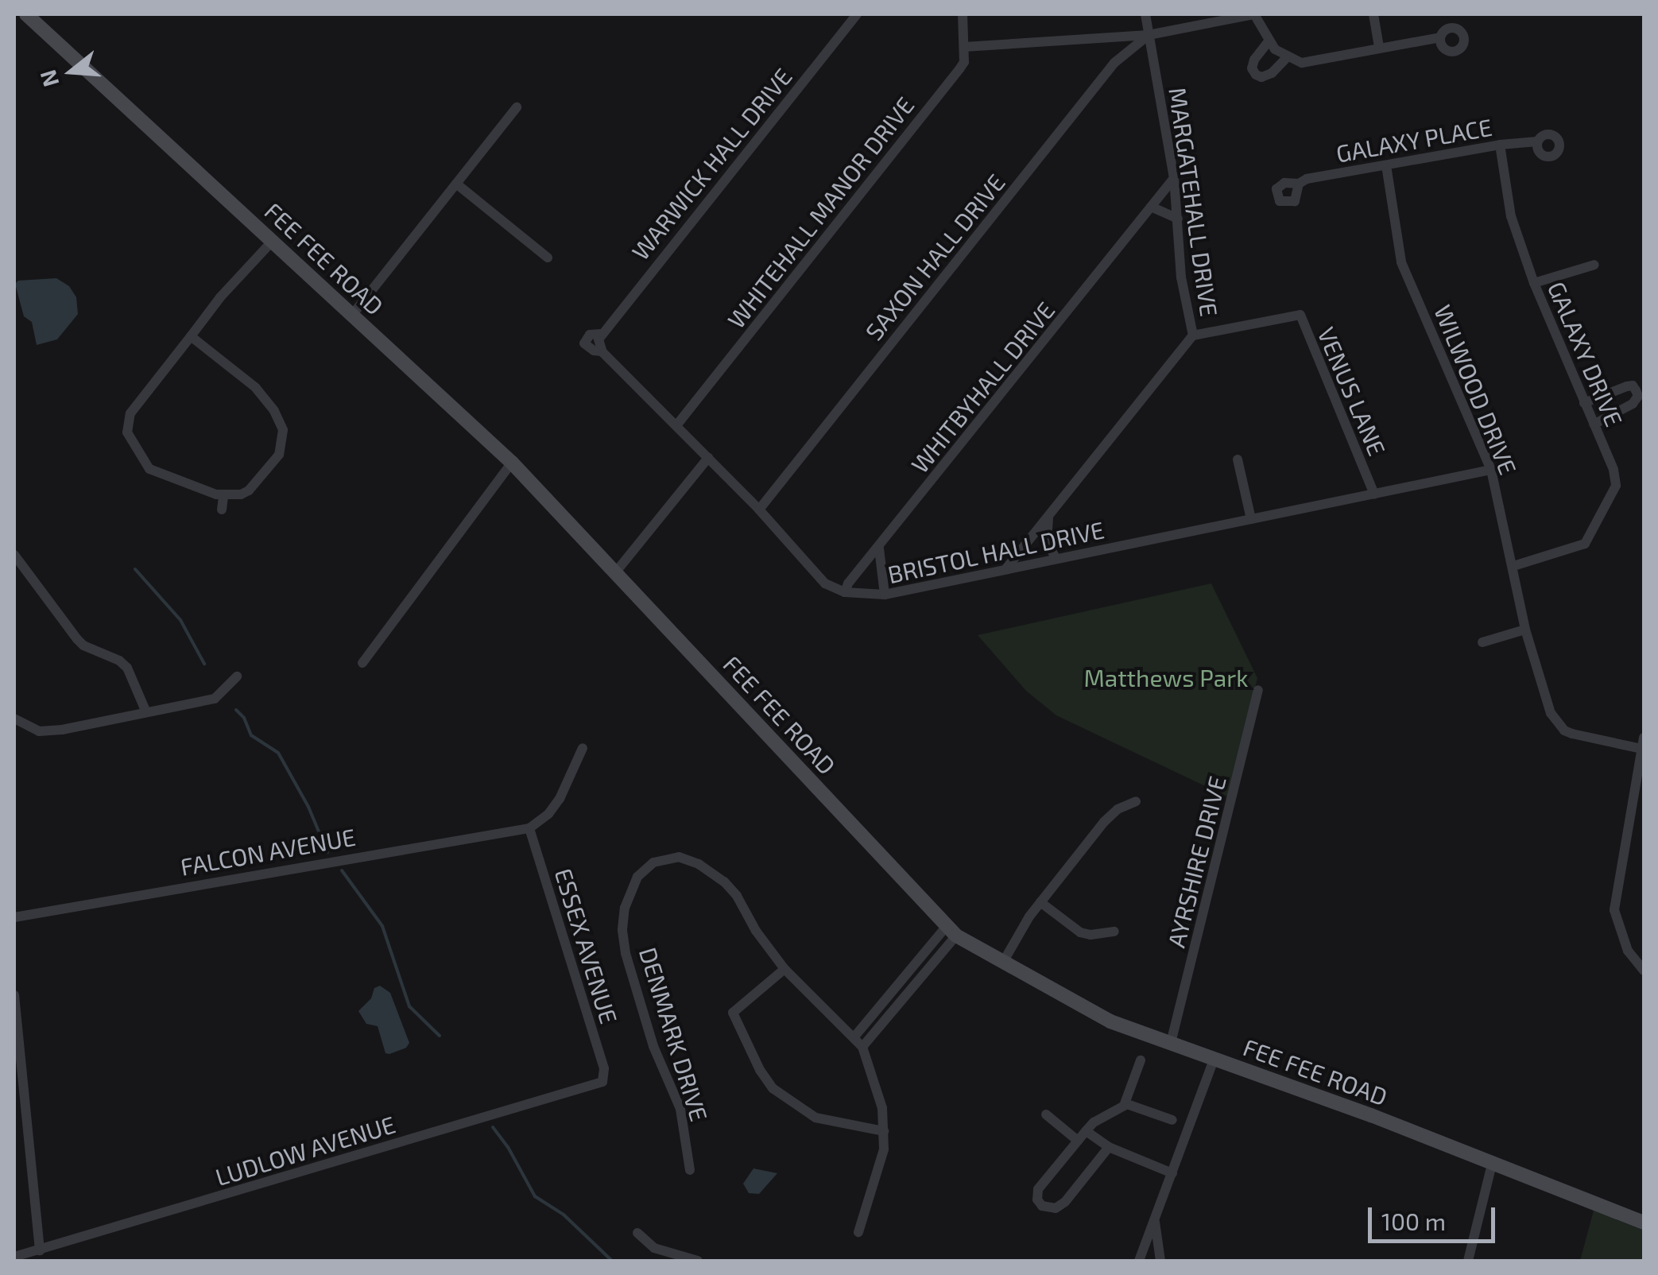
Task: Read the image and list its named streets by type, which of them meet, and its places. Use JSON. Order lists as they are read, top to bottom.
{
  "streets": {
    "street": [
      "GALAXY PLACE",
      "WARWICK HALL DRIVE",
      "MARGATEHALL DRIVE",
      "WHITEHALL MANOR DRIVE",
      "SAXON HALL DRIVE",
      "FEE FEE ROAD",
      "GALAXY DRIVE",
      "WHITBYHALL DRIVE",
      "WILWOOD DRIVE",
      "VENUS LANE",
      "BRISTOL HALL DRIVE",
      "FALCON AVENUE",
      "AYRSHIRE DRIVE",
      "ESSEX AVENUE",
      "DENMARK DRIVE",
      "LUDLOW AVENUE"
    ]
  },
  "crossings": [
    ["GALAXY PLACE", "GALAXY DRIVE"],
    ["GALAXY PLACE", "WILWOOD DRIVE"],
    ["WARWICK HALL DRIVE", "WHITEHALL MANOR DRIVE"],
    ["MARGATEHALL DRIVE", "SAXON HALL DRIVE"],
    ["MARGATEHALL DRIVE", "WHITBYHALL DRIVE"],
    ["MARGATEHALL DRIVE", "VENUS LANE"],
    ["MARGATEHALL DRIVE", "BRISTOL HALL DRIVE"],
    ["FEE FEE ROAD", "AYRSHIRE DRIVE"],
    ["GALAXY DRIVE", "WILWOOD DRIVE"],
    ["WHITBYHALL DRIVE", "BRISTOL HALL DRIVE"],
    ["WILWOOD DRIVE", "BRISTOL HALL DRIVE"],
    ["VENUS LANE", "BRISTOL HALL DRIVE"],
    ["FALCON AVENUE", "ESSEX AVENUE"],
    ["ESSEX AVENUE", "LUDLOW AVENUE"]
  ],
  "parks": ["Matthews Park"],
  "scale_bar": "100 m",
  "north": "left"
}
